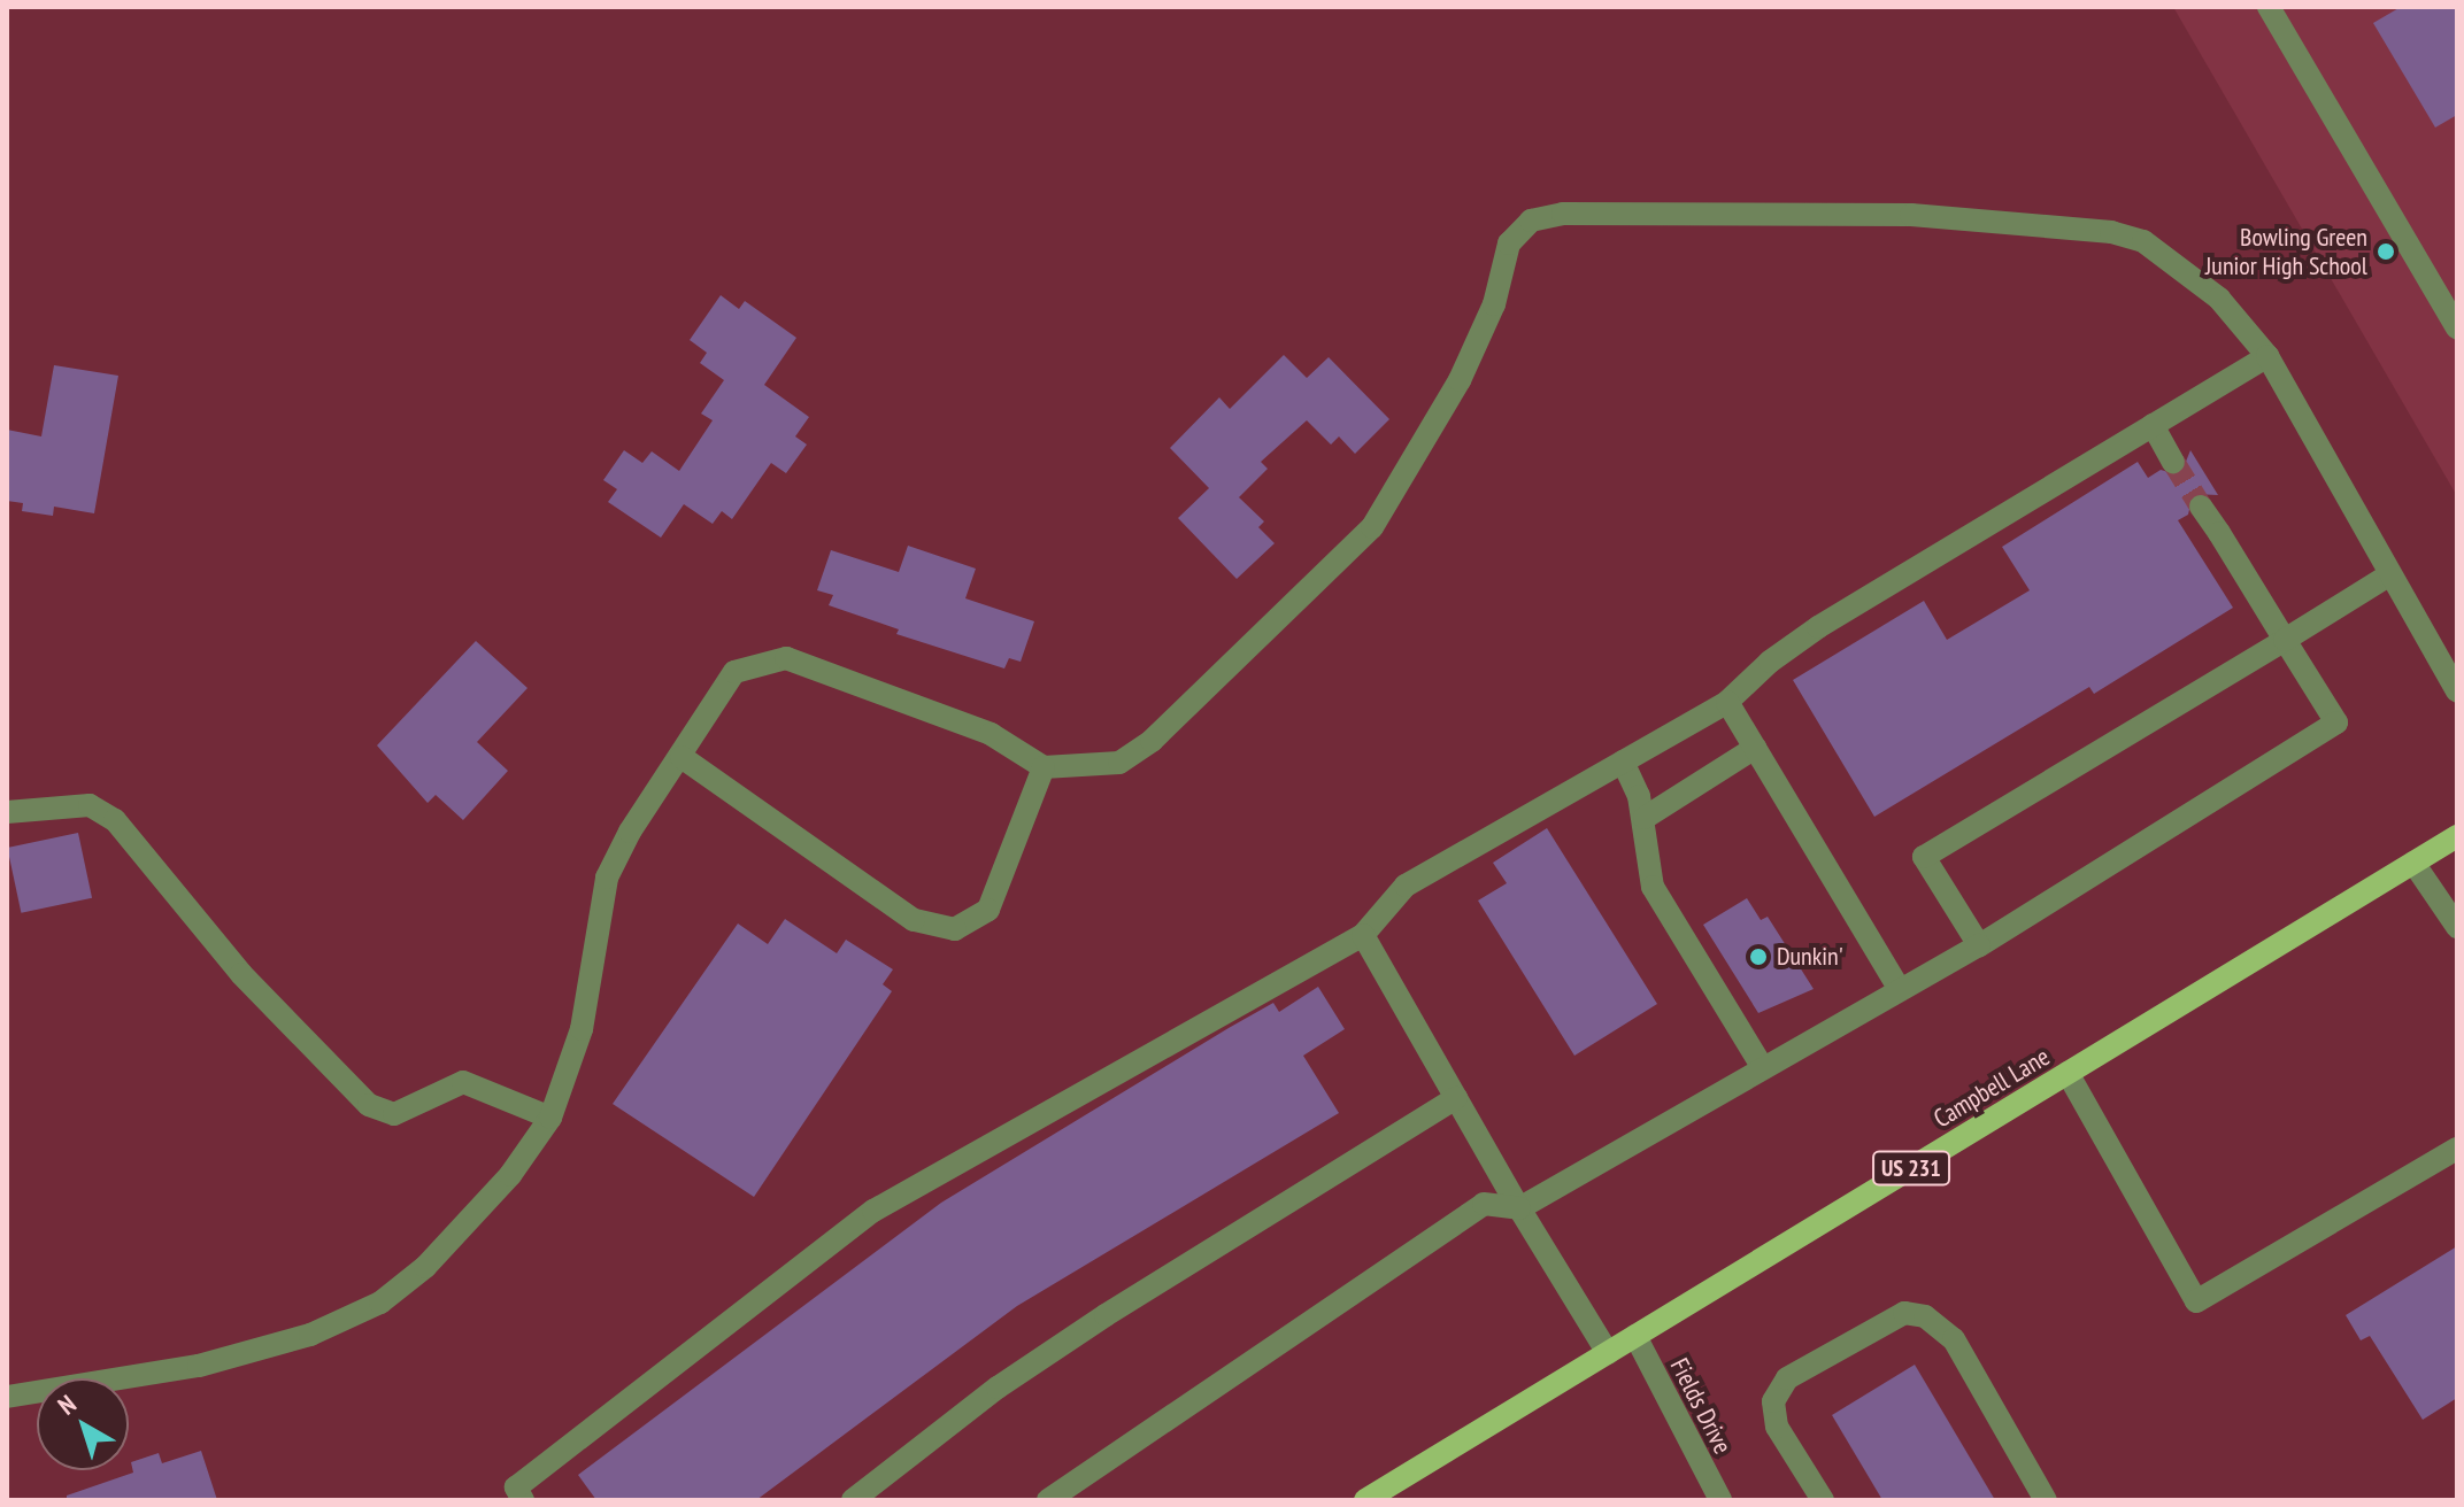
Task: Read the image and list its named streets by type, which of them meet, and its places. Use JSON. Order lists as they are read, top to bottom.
{
  "streets": {
    "main road": ["Campbell Lane", "US 231"],
    "street": ["Fields Drive"]
  },
  "crossings": [
    ["Campbell Lane", "Fields Drive"]
  ],
  "places": ["Bowling Green Junior High School", "Dunkin'"],
  "north": "top left"
}
